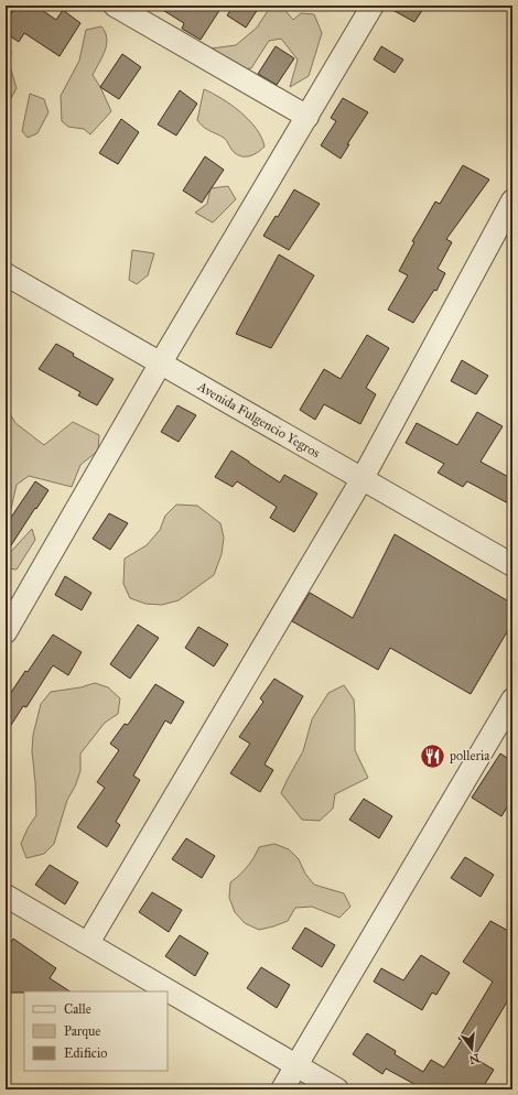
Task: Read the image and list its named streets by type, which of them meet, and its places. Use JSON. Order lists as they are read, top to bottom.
{
  "streets": {
    "street": ["Avenida Fulgencio Yegros"]
  },
  "places": {
    "restaurant": ["polleria"]
  },
  "legend": ["Calle", "Parque", "Edificio"],
  "north": "bottom"
}
